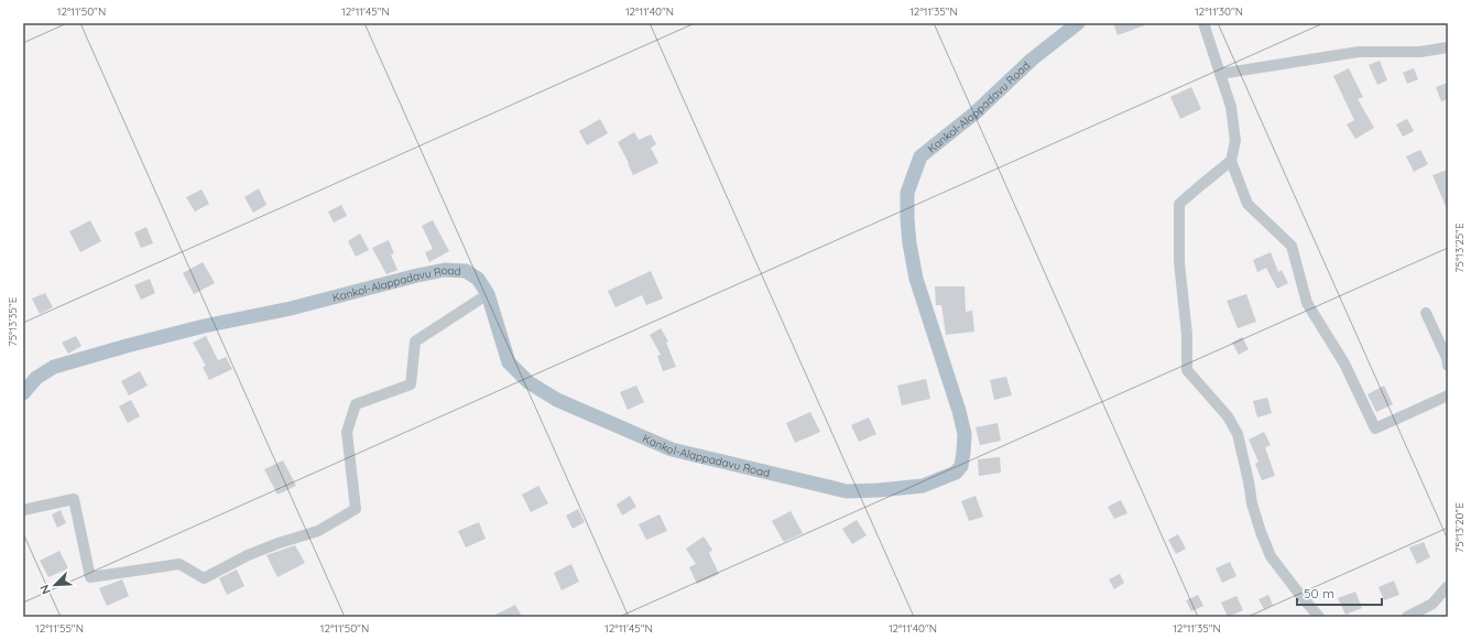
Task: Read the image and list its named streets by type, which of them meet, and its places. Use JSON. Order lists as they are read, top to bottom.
{
  "streets": {
    "main road": ["Kankol-Alappadavu Road"]
  },
  "scale_bar": "50 m",
  "north": "bottom left",
  "coordinates": [
    "12°11'50\"N",
    "12°11'45\"N",
    "12°11'40\"N",
    "12°11'35\"N",
    "12°11'30\"N",
    "75°13'25\"E",
    "75°13'35\"E",
    "75°13'20\"E",
    "12°11'55\"N"
  ]
}
